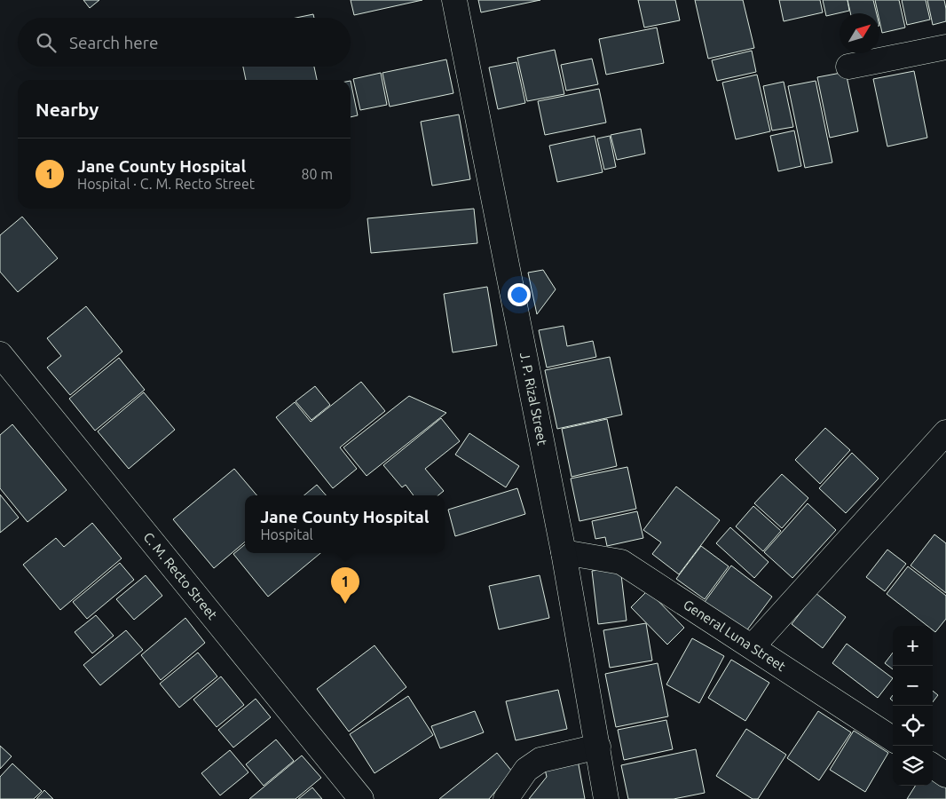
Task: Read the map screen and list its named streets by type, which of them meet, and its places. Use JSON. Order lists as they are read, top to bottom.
{
  "streets": {
    "main road": ["J. P. Rizal Street", "C. M. Recto Street", "General Luna Street"]
  },
  "crossings": [
    ["J. P. Rizal Street", "General Luna Street"]
  ],
  "north": "top right",
  "page": {
    "search": "Search here",
    "heading": "Nearby",
    "list": [
      {
        "mark": "1",
        "name": "Jane County Hospital",
        "note": "Hospital · C. M. Recto Street",
        "value": "80 m"
      }
    ],
    "popup": ["Jane County Hospital", "Hospital"],
    "pins": "1",
    "map_buttons": ["+", "−"]
  }
}
